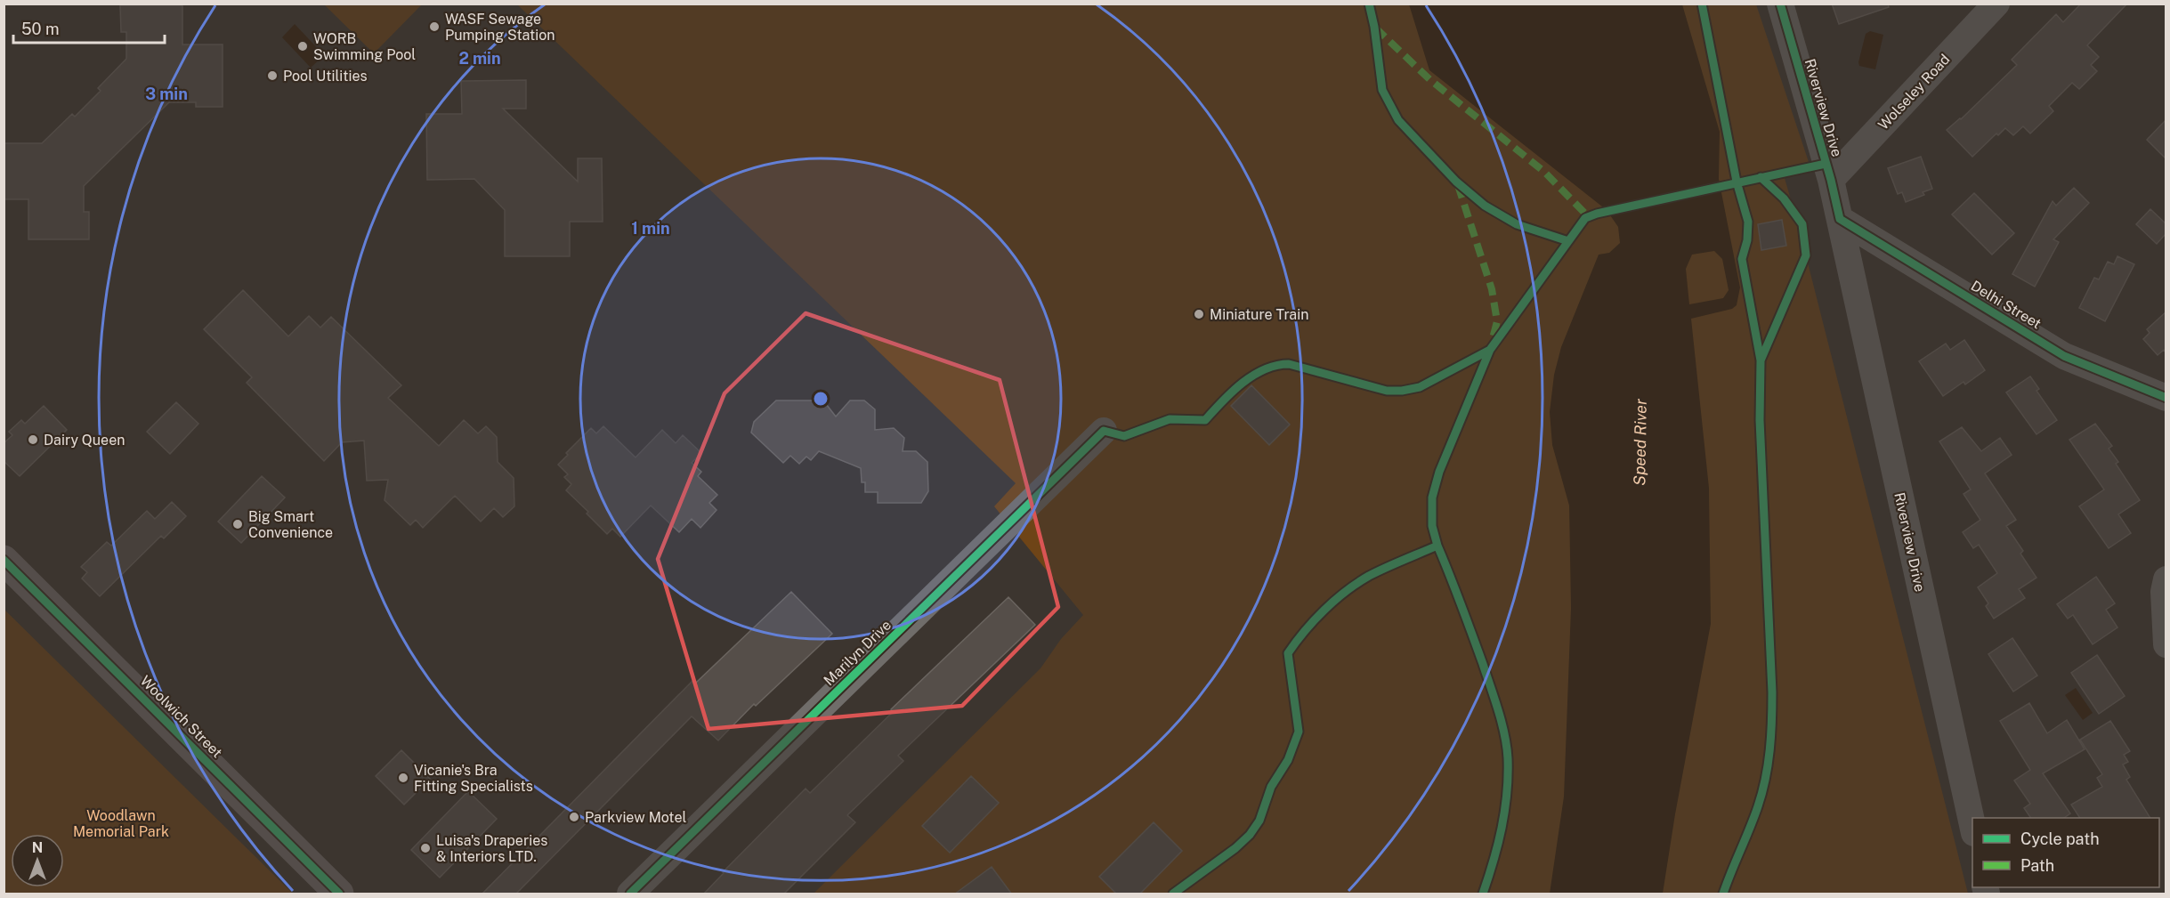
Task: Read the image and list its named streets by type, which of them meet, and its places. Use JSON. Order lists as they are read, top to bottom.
{
  "streets": {
    "main road": ["Woolwich Street"],
    "street": [
      "Wolseley Road",
      "Riverview Drive",
      "Delhi Street",
      "Marilyn Drive"
    ]
  },
  "crossings": [
    ["Wolseley Road", "Riverview Drive"],
    ["Riverview Drive", "Delhi Street"]
  ],
  "water": ["Speed River"],
  "parks": ["Woodlawn Memorial Park"],
  "places": [
    "WASF Sewage Pumping Station",
    "WORB Swimming Pool",
    "Pool Utilities",
    "Miniature Train",
    "Dairy Queen",
    "Big Smart Convenience",
    "Vicanie's Bra Fitting Specialists",
    "Parkview Motel",
    "Luisa's Draperies & Interiors LTD."
  ],
  "legend": ["Cycle path", "Path"],
  "scale_bar": "50 m",
  "north": "top",
  "rings": ["2 min", "3 min", "1 min"]
}
